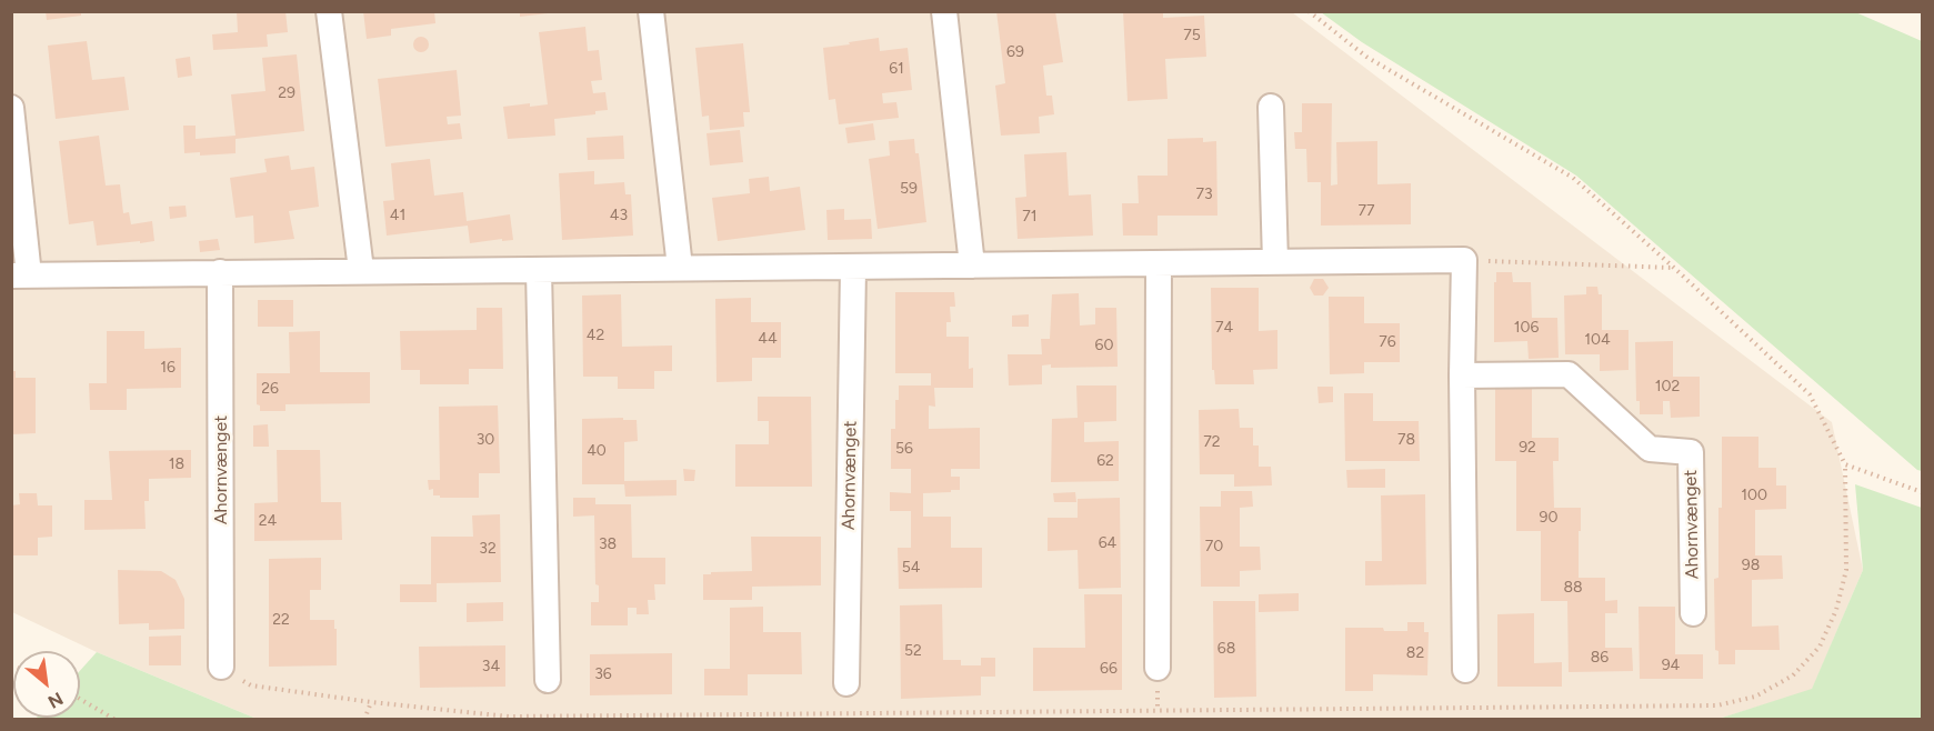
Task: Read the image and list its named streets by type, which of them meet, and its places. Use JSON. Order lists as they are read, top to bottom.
{
  "streets": {
    "street": ["Ahornvænget"]
  },
  "house_numbers": [
    "75",
    "69",
    "61",
    "29",
    "59",
    "73",
    "77",
    "41",
    "43",
    "71",
    "74",
    "106",
    "42",
    "44",
    "104",
    "76",
    "60",
    "16",
    "102",
    "26",
    "30",
    "78",
    "72",
    "92",
    "56",
    "40",
    "62",
    "18",
    "100",
    "90",
    "24",
    "64",
    "38",
    "70",
    "32",
    "98",
    "54",
    "88",
    "22",
    "68",
    "52",
    "82",
    "86",
    "94",
    "34",
    "66",
    "36"
  ],
  "north": "bottom right"
}
